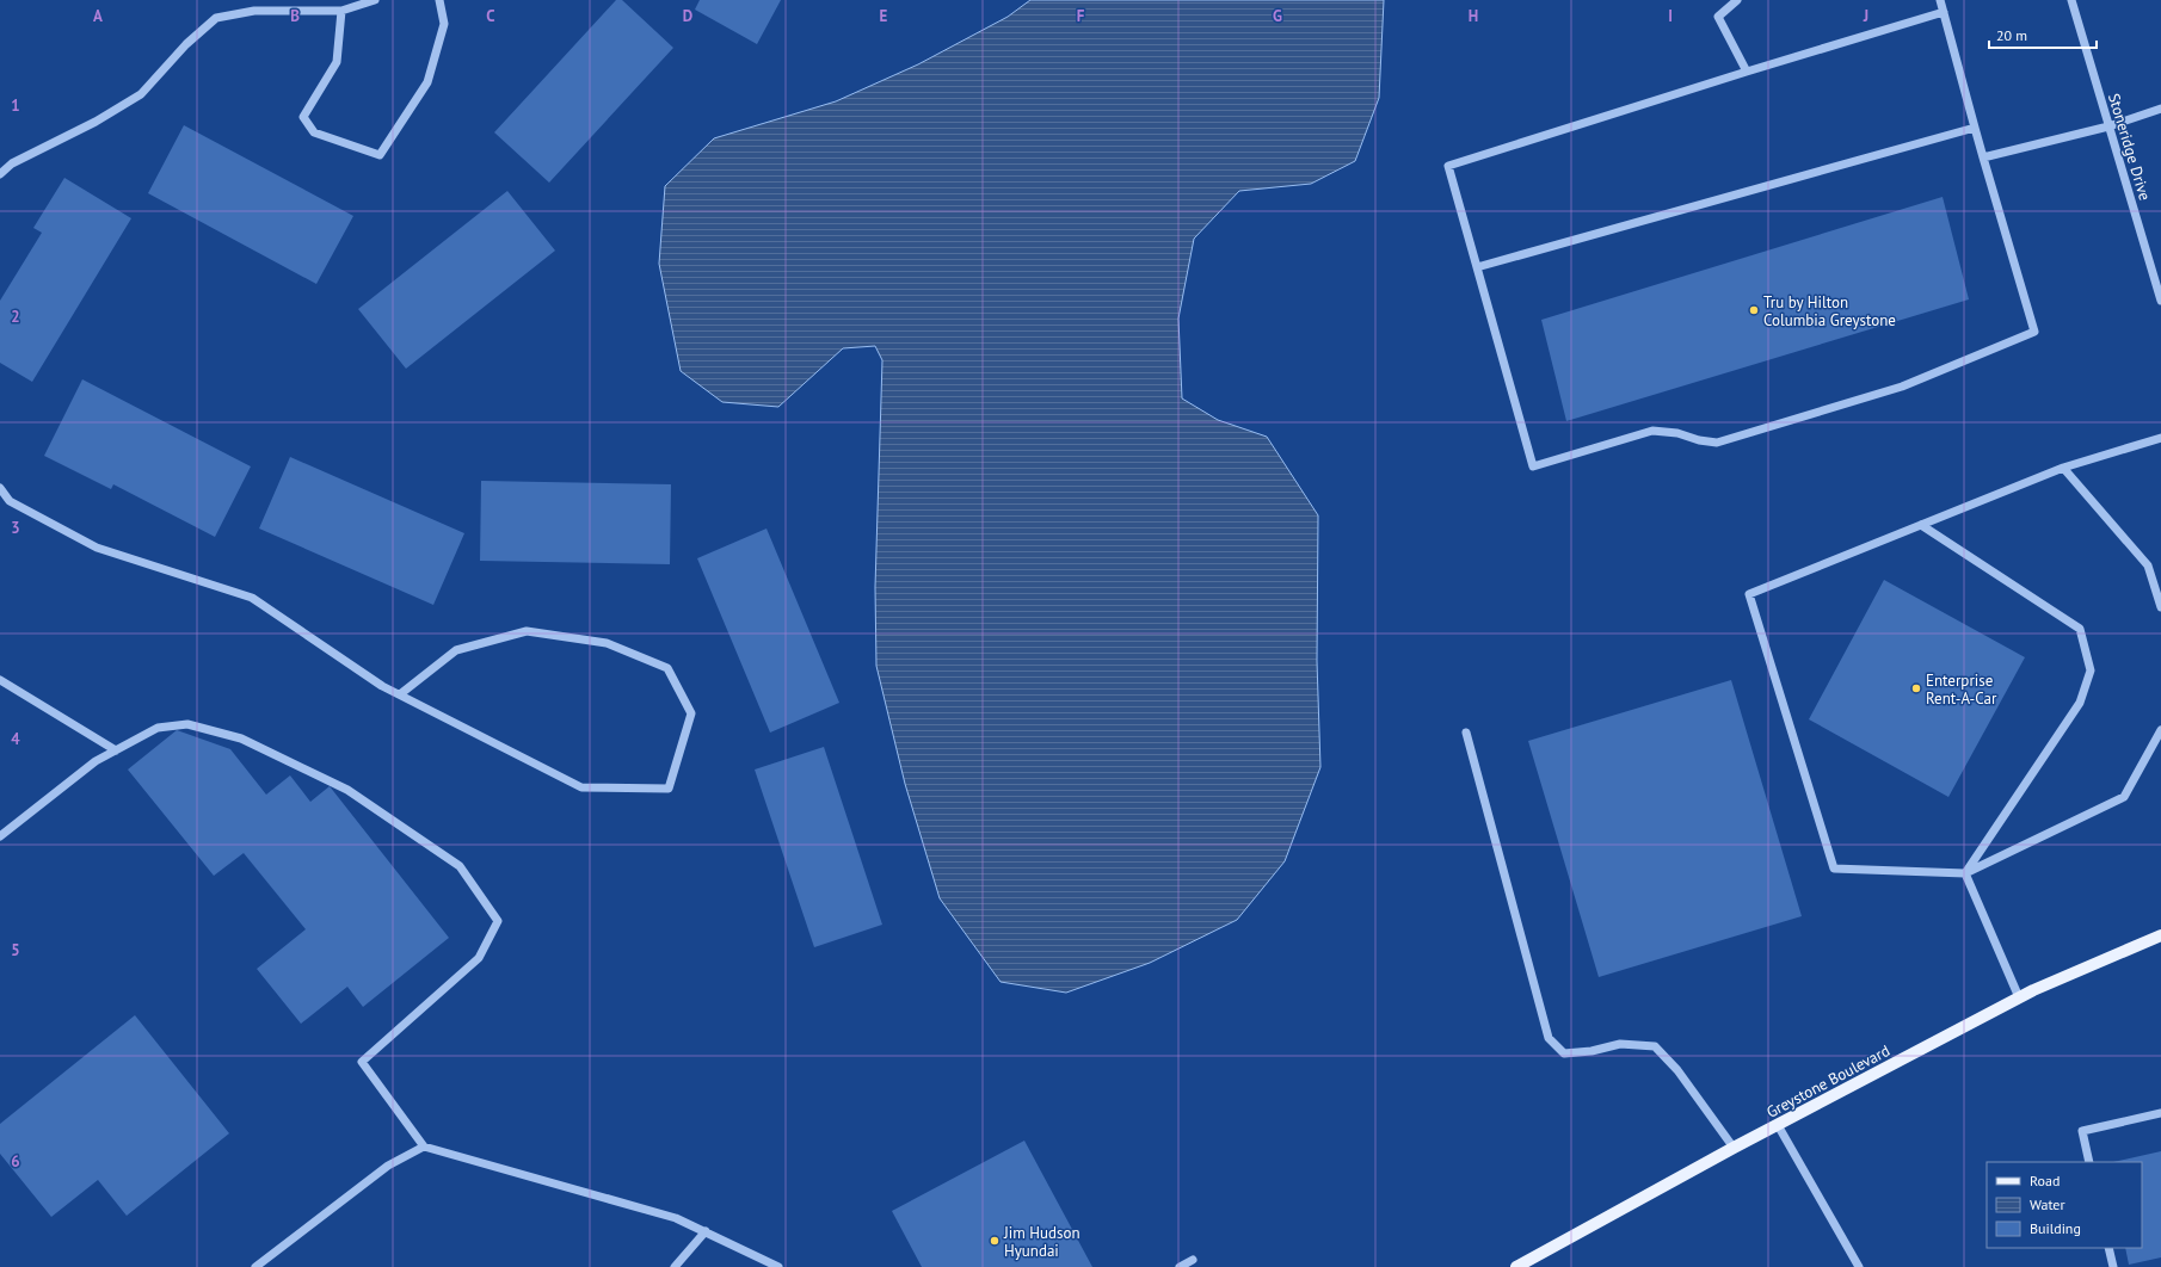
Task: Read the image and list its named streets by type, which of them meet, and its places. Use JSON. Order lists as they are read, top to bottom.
{
  "streets": {
    "main road": ["Greystone Boulevard"],
    "street": ["Stoneridge Drive"]
  },
  "places": ["Tru by Hilton Columbia Greystone", "Enterprise Rent-A-Car", "Jim Hudson Hyundai"],
  "legend": ["Road", "Water", "Building"],
  "scale_bar": "20 m",
  "grid": {
    "columns": [
      "A",
      "B",
      "C",
      "D",
      "E",
      "F",
      "G",
      "H",
      "I",
      "J"
    ],
    "rows": [
      "1",
      "2",
      "3",
      "4",
      "5",
      "6"
    ]
  }
}
